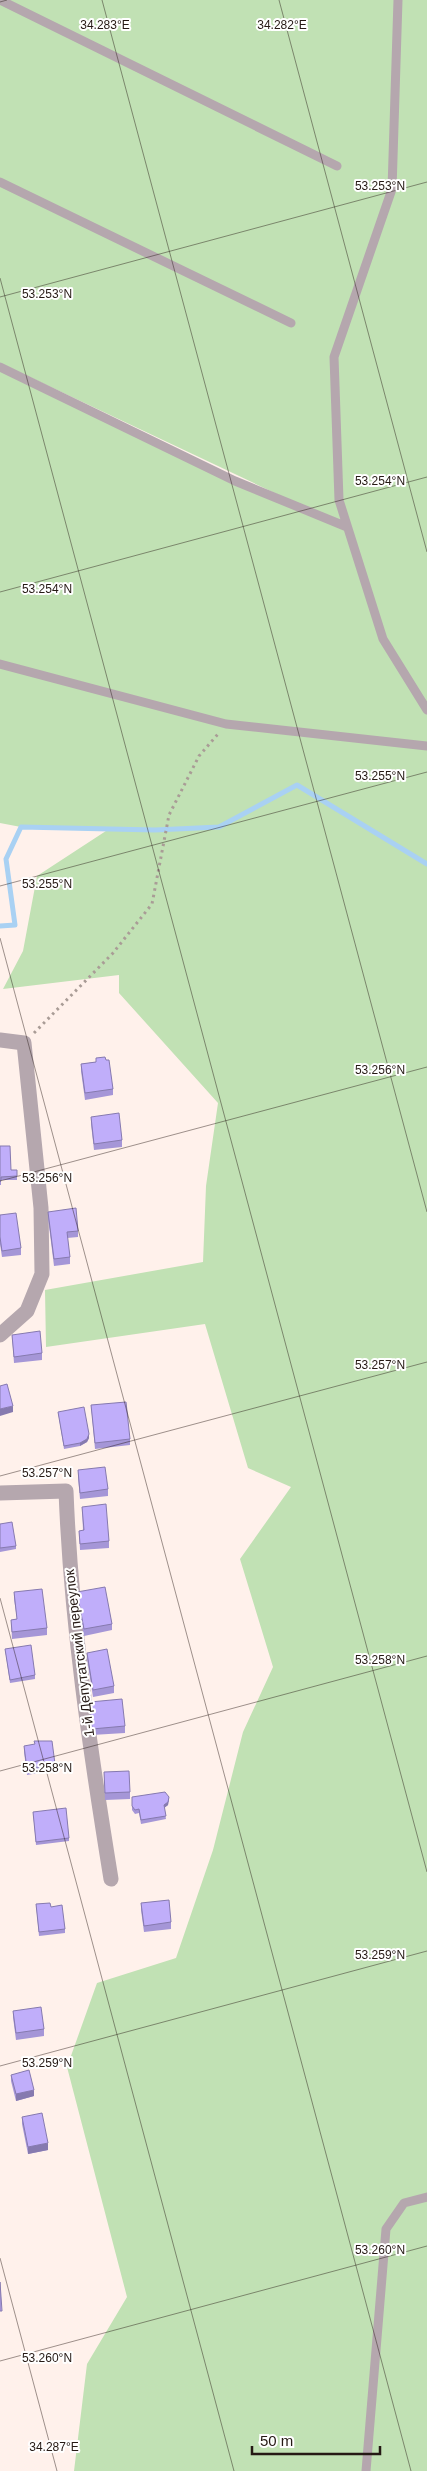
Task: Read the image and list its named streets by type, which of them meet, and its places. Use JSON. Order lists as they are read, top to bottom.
{
  "streets": {
    "street": ["1-й Депутатский переулок"]
  },
  "scale_bar": "50 m",
  "coordinates": [
    "34.283°E",
    "34.282°E",
    "53.253°N",
    "53.254°N",
    "53.255°N",
    "53.256°N",
    "53.257°N",
    "53.258°N",
    "53.259°N",
    "53.260°N",
    "34.287°E"
  ]
}
